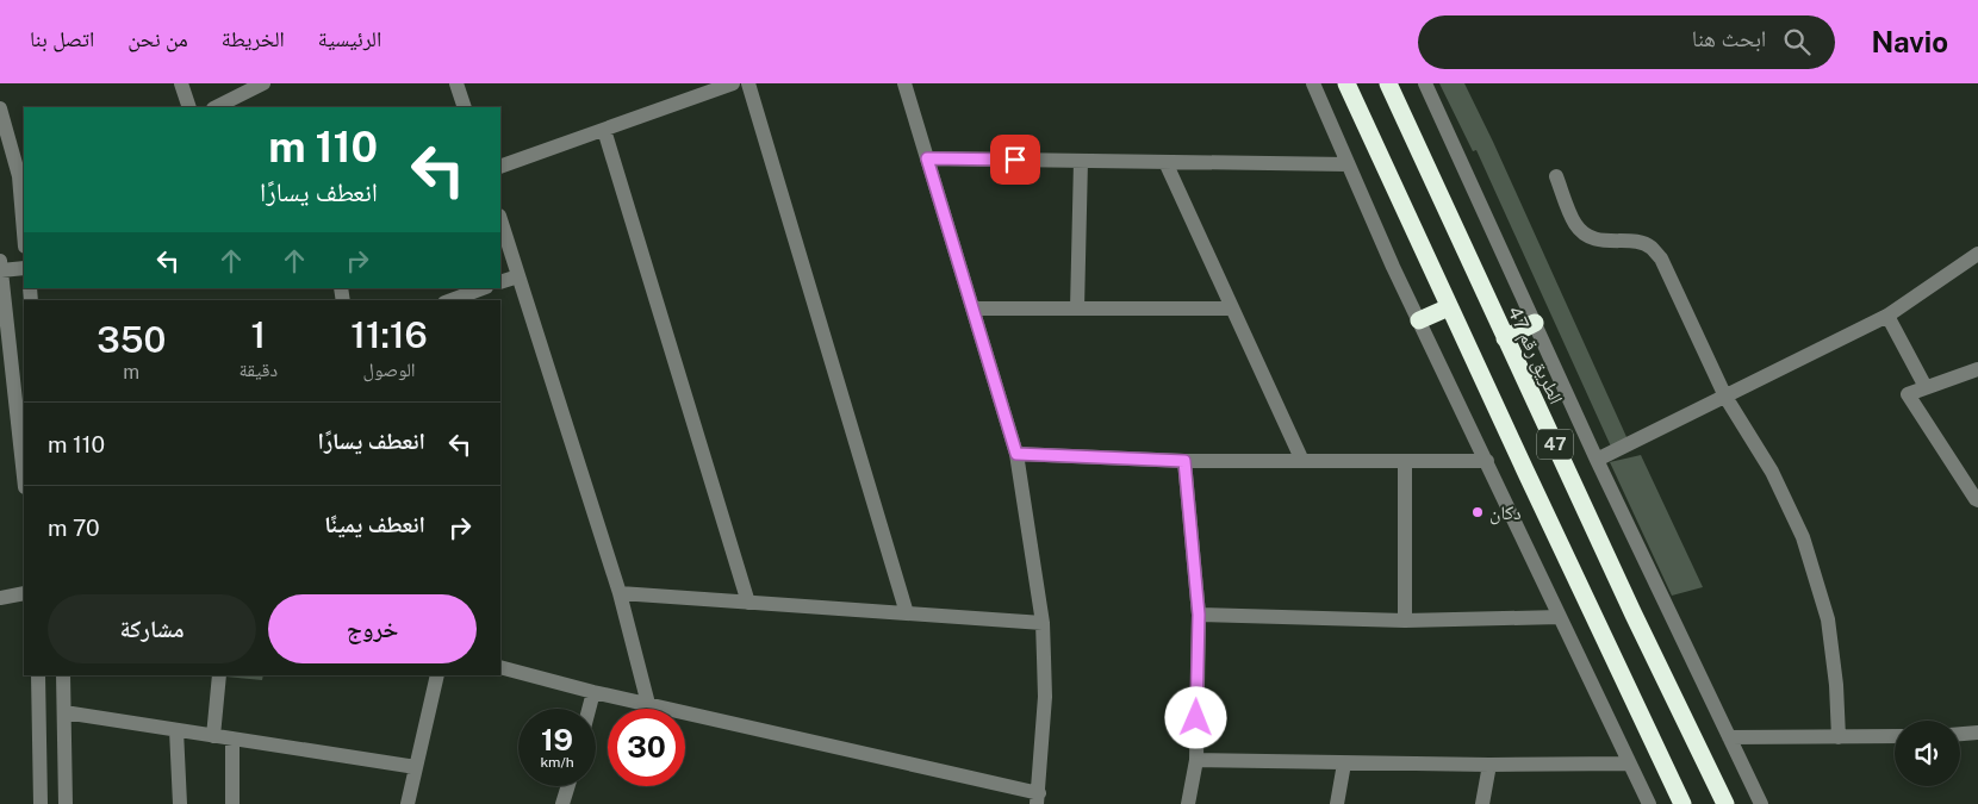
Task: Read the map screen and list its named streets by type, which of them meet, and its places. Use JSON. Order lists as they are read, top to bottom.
{
  "streets": {
    "highway": ["الطريق رقم 47", "47"]
  },
  "places": ["دكان"],
  "page": {
    "header": "Navio",
    "search": "ابحث هنا",
    "nav": [
      "الرئيسية",
      "الخريطة",
      "من نحن",
      "اتصل بنا"
    ],
    "turn": ["110 m", "انعطف يسارًا"],
    "eta": [
      "11:16",
      "الوصول",
      "1",
      "دقيقة",
      "350",
      "m"
    ],
    "list": [
      {
        "name": "انعطف يسارًا",
        "value": "110 m"
      },
      {
        "name": "انعطف يمينًا",
        "value": "70 m"
      }
    ],
    "buttons": ["خروج", "مشاركة"],
    "speed": "19 km/h",
    "limit": "30"
  }
}
